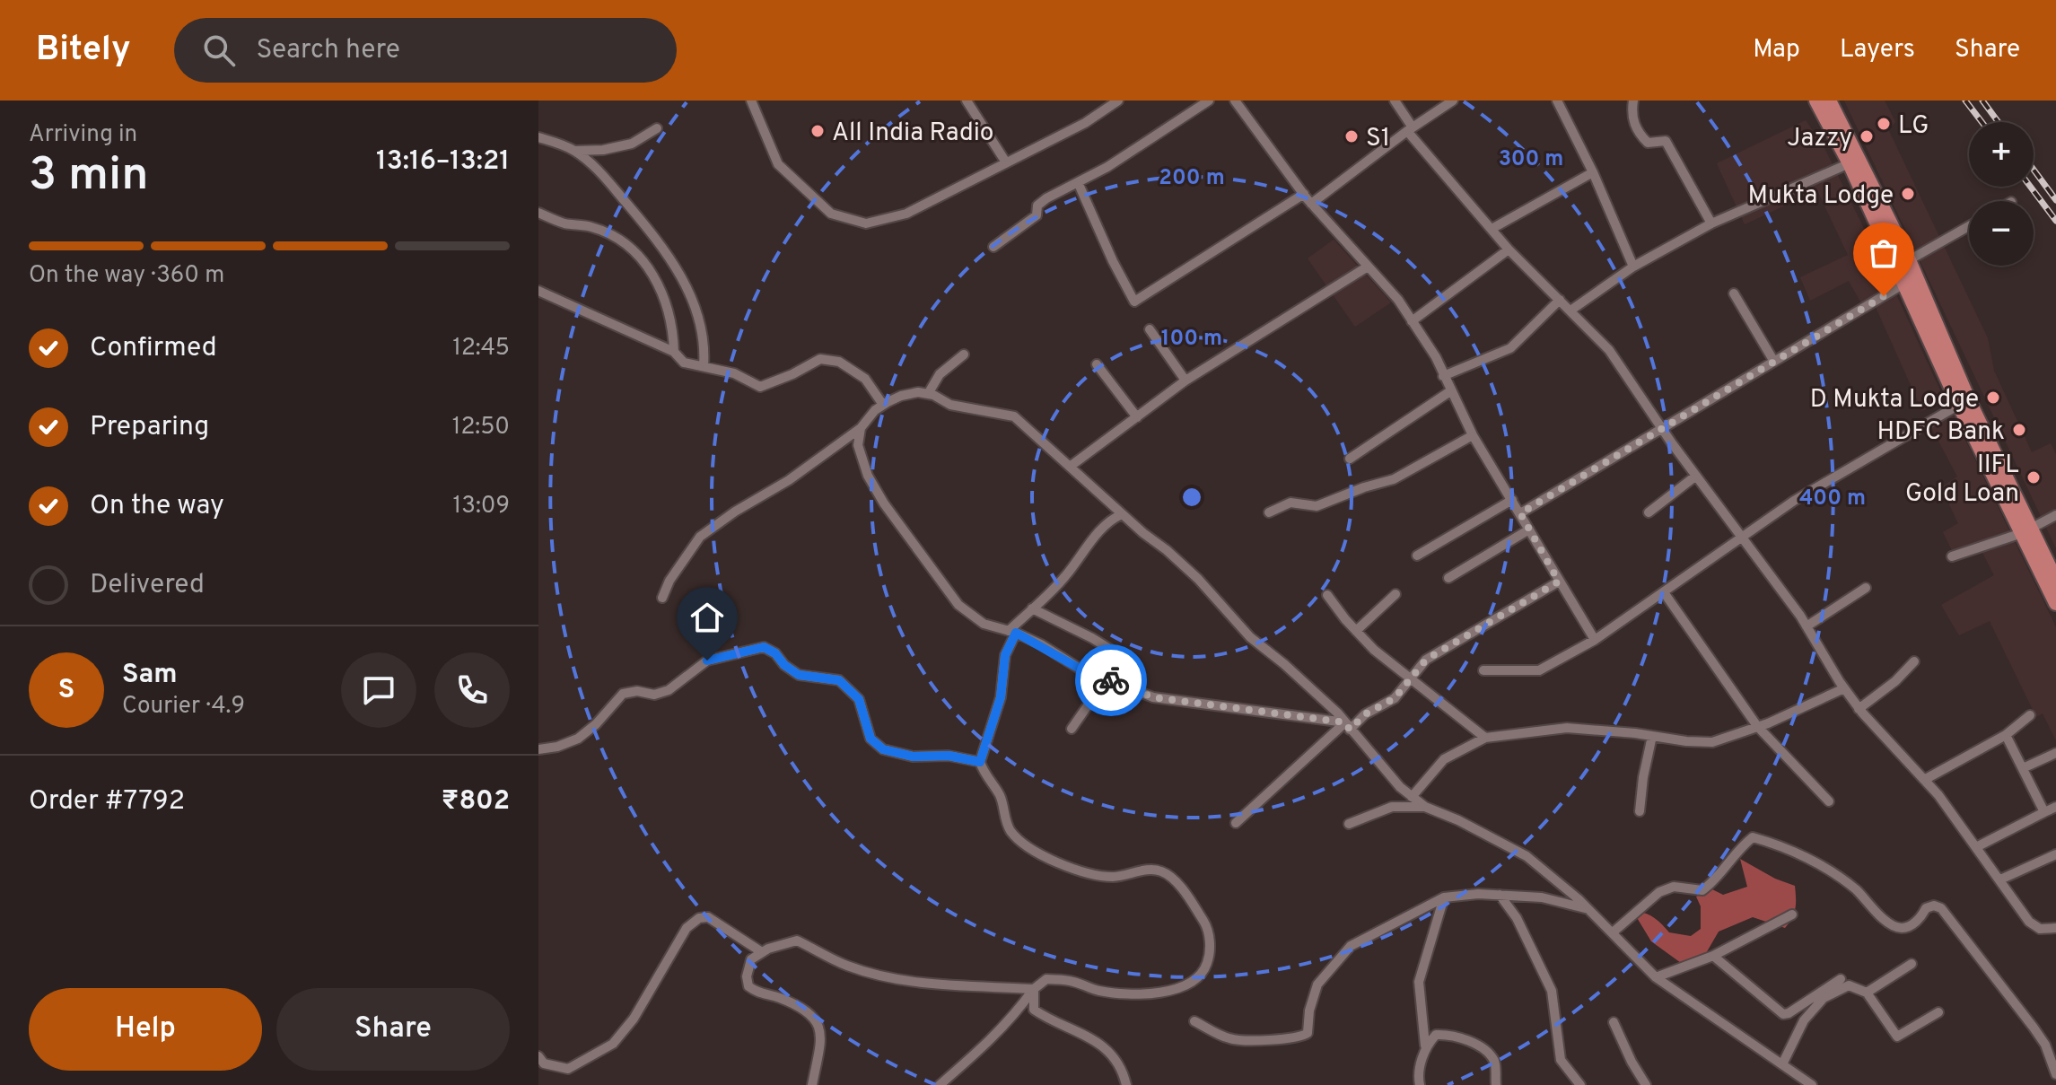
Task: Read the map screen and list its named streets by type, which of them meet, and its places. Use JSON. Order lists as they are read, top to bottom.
{
  "places": [
    "LG",
    "All India Radio",
    "S1",
    "Jazzy",
    "Mukta Lodge",
    "D Mukta Lodge",
    "HDFC Bank",
    "IIFL Gold Loan"
  ],
  "page": {
    "header": "Bitely",
    "search": "Search here",
    "nav": ["Map", "Layers", "Share"],
    "heading": ["3 min", "Arriving in", "13:16–13:21"],
    "panel": [
      "Sam",
      "Courier · 4.9",
      "Order #7792",
      "₹802"
    ],
    "map_buttons": ["+", "−"],
    "bar": "On the way · 360 m",
    "list": [
      ["Confirmed", "12:45"],
      ["Preparing", "12:50"],
      ["On the way", "13:09"],
      "Delivered"
    ],
    "round": "S",
    "buttons": ["Help", "Share"]
  },
  "rings": [
    "300 m",
    "200 m",
    "100 m",
    "400 m"
  ]
}
